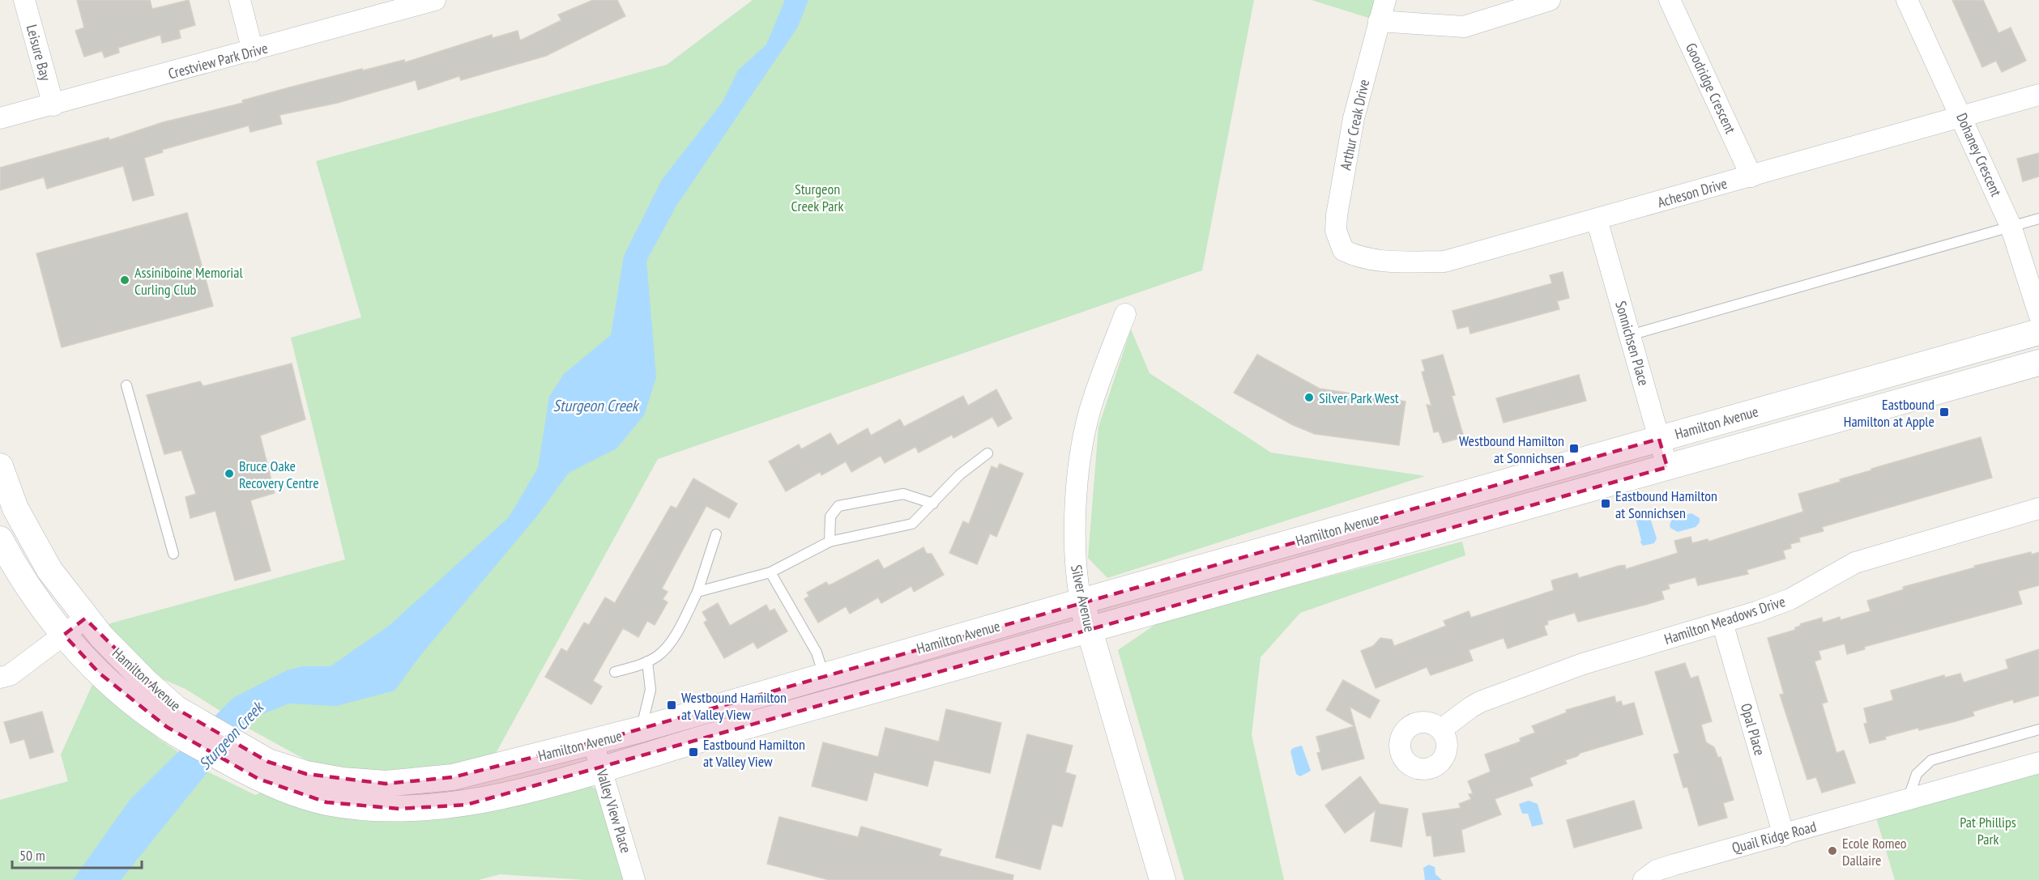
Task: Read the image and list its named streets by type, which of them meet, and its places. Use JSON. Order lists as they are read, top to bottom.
{
  "streets": {
    "street": [
      "Leisure Bay",
      "Crestview Park Drive",
      "Goodridge Crescent",
      "Arthur Creak Drive",
      "Dohaney Crescent",
      "Acheson Drive",
      "Sonnichsen Place",
      "Hamilton Avenue",
      "Silver Avenue",
      "Hamilton Meadows Drive",
      "Opal Place",
      "Valley View Place",
      "Quail Ridge Road"
    ]
  },
  "crossings": [
    ["Leisure Bay", "Crestview Park Drive"],
    ["Goodridge Crescent", "Acheson Drive"],
    ["Arthur Creak Drive", "Acheson Drive"],
    ["Dohaney Crescent", "Acheson Drive"],
    ["Acheson Drive", "Sonnichsen Place"],
    ["Sonnichsen Place", "Hamilton Avenue"],
    ["Hamilton Avenue", "Silver Avenue"],
    ["Hamilton Avenue", "Valley View Place"],
    ["Hamilton Meadows Drive", "Opal Place"],
    ["Opal Place", "Quail Ridge Road"]
  ],
  "water": ["Sturgeon Creek"],
  "parks": ["Sturgeon Creek Park", "Pat Phillips Park"],
  "places": {
    "other": [
      "Assiniboine Memorial Curling Club",
      "Silver Park West",
      "Bruce Oake Recovery Centre",
      "Ecole Romeo Dallaire"
    ],
    "transit": [
      "Eastbound Hamilton at Apple",
      "Westbound Hamilton at Sonnichsen",
      "Eastbound Hamilton at Sonnichsen",
      "Westbound Hamilton at Valley View",
      "Eastbound Hamilton at Valley View"
    ]
  },
  "scale_bar": "50 m"
}
